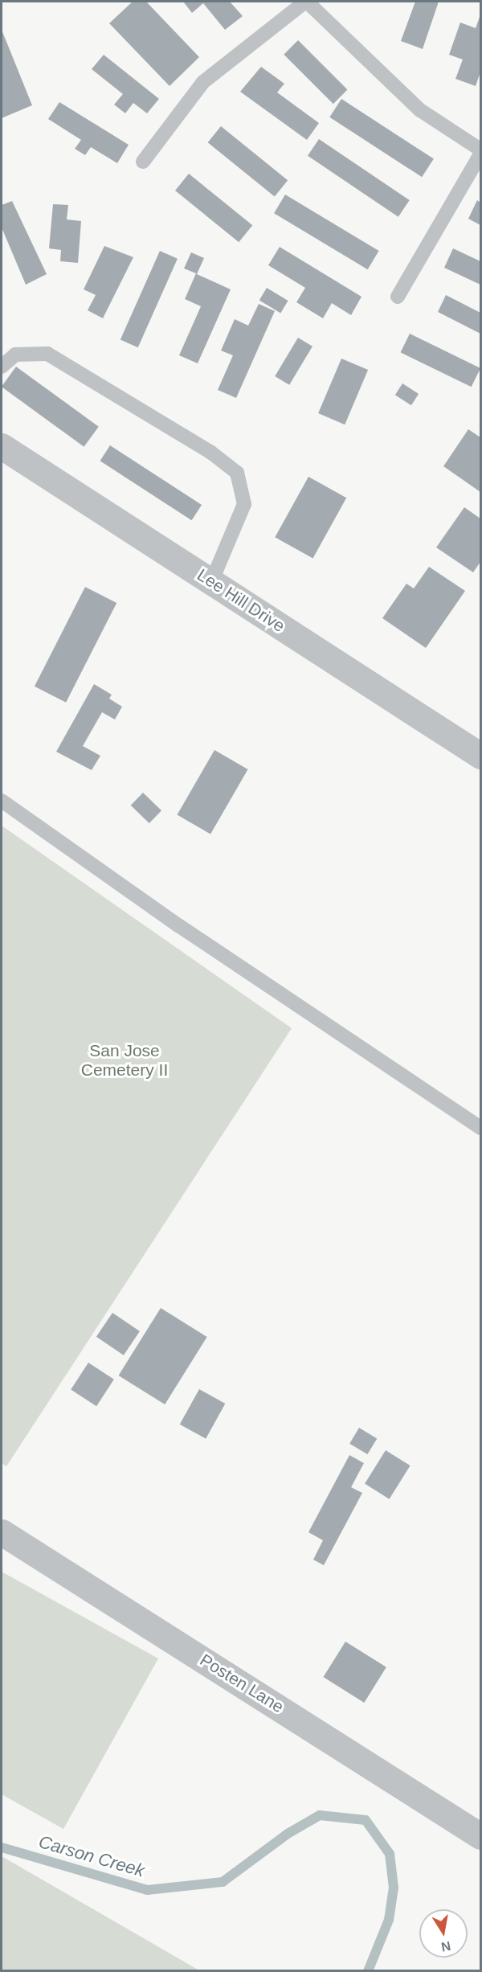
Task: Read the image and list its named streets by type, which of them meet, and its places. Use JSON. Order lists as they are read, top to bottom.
{
  "streets": {
    "street": ["Lee Hill Drive", "Posten Lane"]
  },
  "water": ["Carson Creek"],
  "parks": ["San Jose Cemetery II"],
  "north": "bottom"
}
